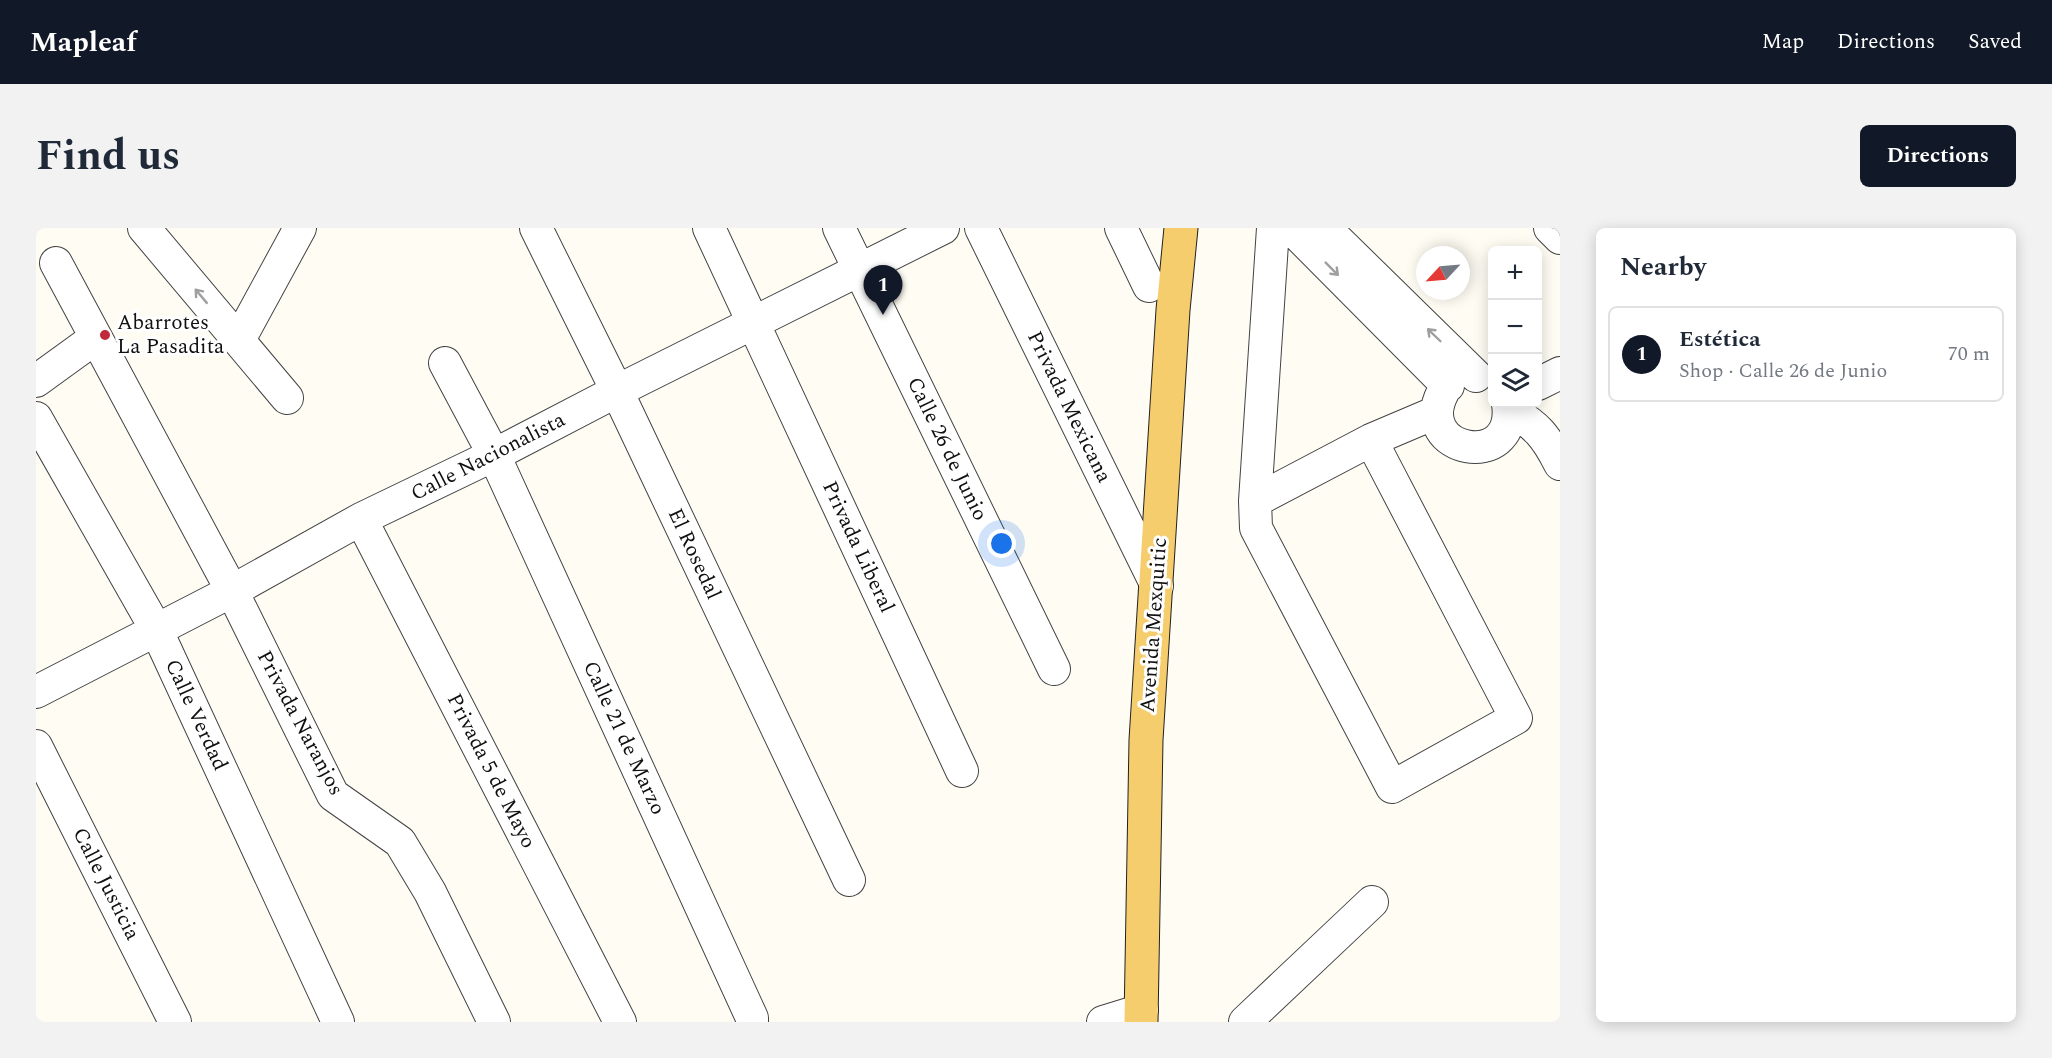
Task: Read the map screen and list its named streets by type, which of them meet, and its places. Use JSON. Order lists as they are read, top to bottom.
{
  "streets": {
    "main road": ["Avenida Mexquitic"],
    "street": [
      "Privada Mexicana",
      "Calle 26 de Junio",
      "Calle Nacionalista",
      "Privada Liberal",
      "El Rosedal",
      "Calle Verdad",
      "Privada Naranjos",
      "Calle 21 de Marzo",
      "Privada 5 de Mayo",
      "Calle Justicia"
    ]
  },
  "crossings": [
    ["Privada Mexicana", "Avenida Mexquitic"],
    ["Calle 26 de Junio", "Calle Nacionalista"],
    ["Calle Nacionalista", "Privada Liberal"],
    ["Calle Nacionalista", "El Rosedal"],
    ["Calle Nacionalista", "Calle Verdad"],
    ["Calle Nacionalista", "Privada Naranjos"],
    ["Calle Nacionalista", "Calle 21 de Marzo"],
    ["Calle Nacionalista", "Privada 5 de Mayo"]
  ],
  "places": ["Abarrotes La Pasadita"],
  "north": "bottom left",
  "page": {
    "header": "Mapleaf",
    "nav": ["Map", "Directions", "Saved"],
    "title": "Find us",
    "buttons": "Directions",
    "heading": "Nearby",
    "map_buttons": ["+", "−"],
    "pins": "1",
    "list": [
      {
        "mark": "1",
        "name": "Estética",
        "note": "Shop · Calle 26 de Junio",
        "value": "70 m"
      }
    ]
  }
}
